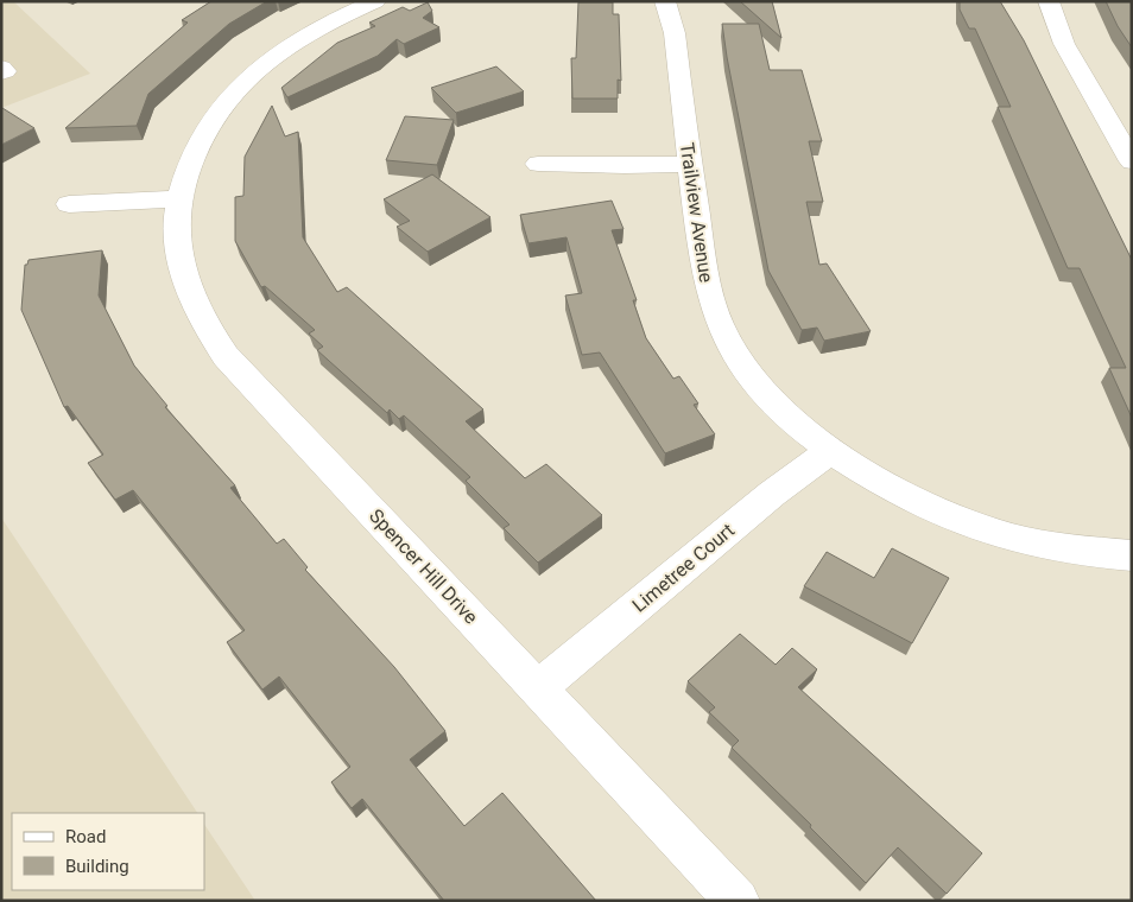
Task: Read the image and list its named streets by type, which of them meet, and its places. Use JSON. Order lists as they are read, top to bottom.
{
  "streets": {
    "street": ["Trailview Avenue", "Spencer Hill Drive", "Limetree Court"]
  },
  "crossings": [
    ["Trailview Avenue", "Limetree Court"],
    ["Spencer Hill Drive", "Limetree Court"]
  ],
  "legend": ["Road", "Building"]
}
